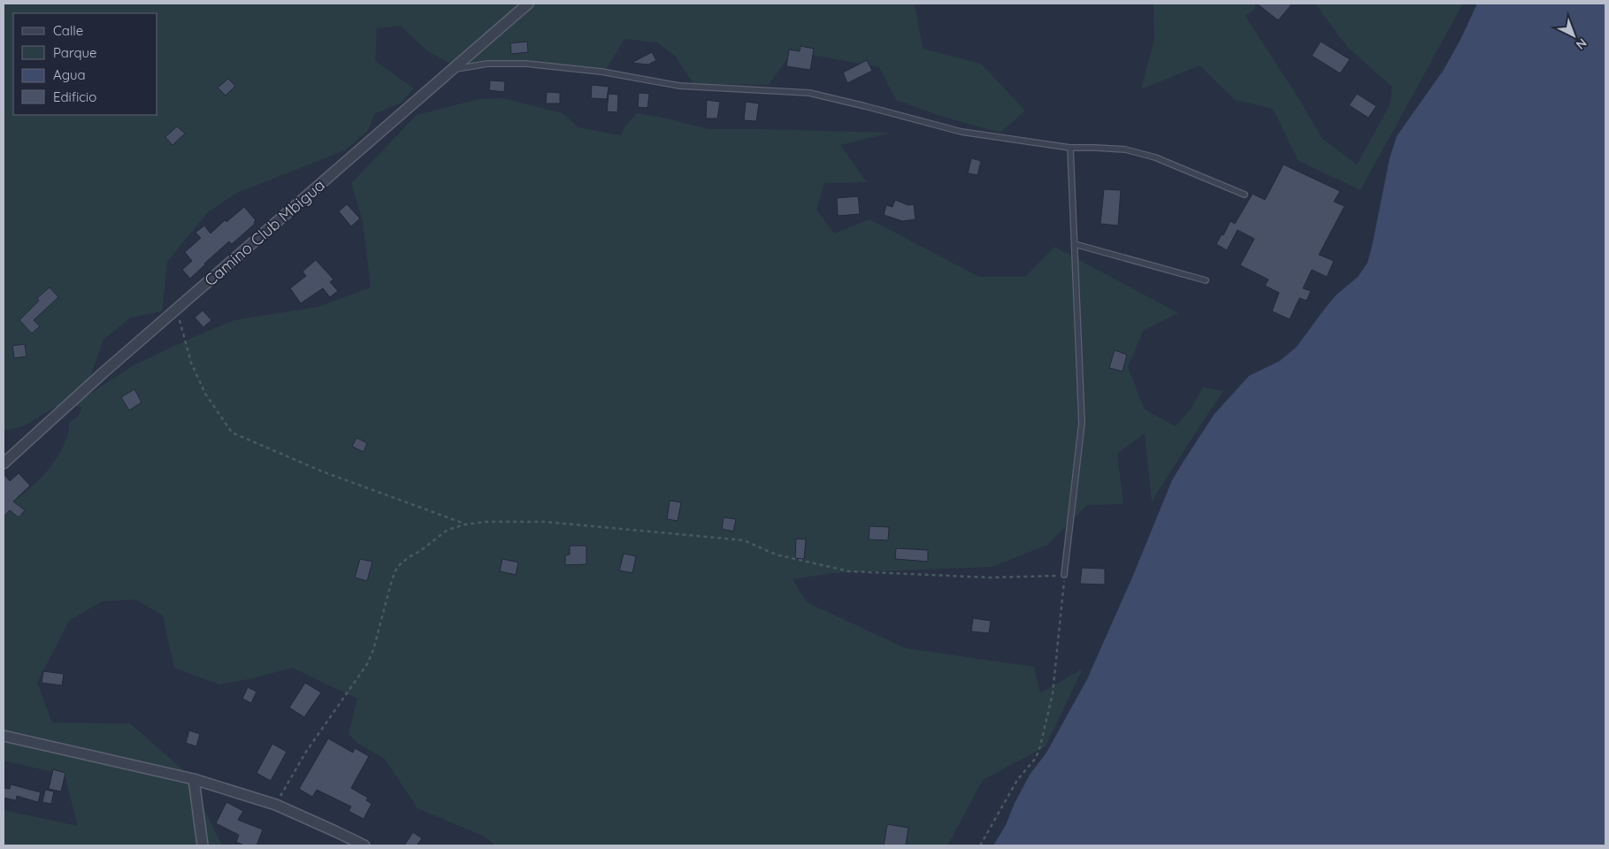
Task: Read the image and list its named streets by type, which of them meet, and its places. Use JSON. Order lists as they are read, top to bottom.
{
  "streets": {
    "street": ["Camino Club Mbigua"]
  },
  "legend": [
    "Calle",
    "Parque",
    "Agua",
    "Edificio"
  ],
  "north": "bottom right"
}
